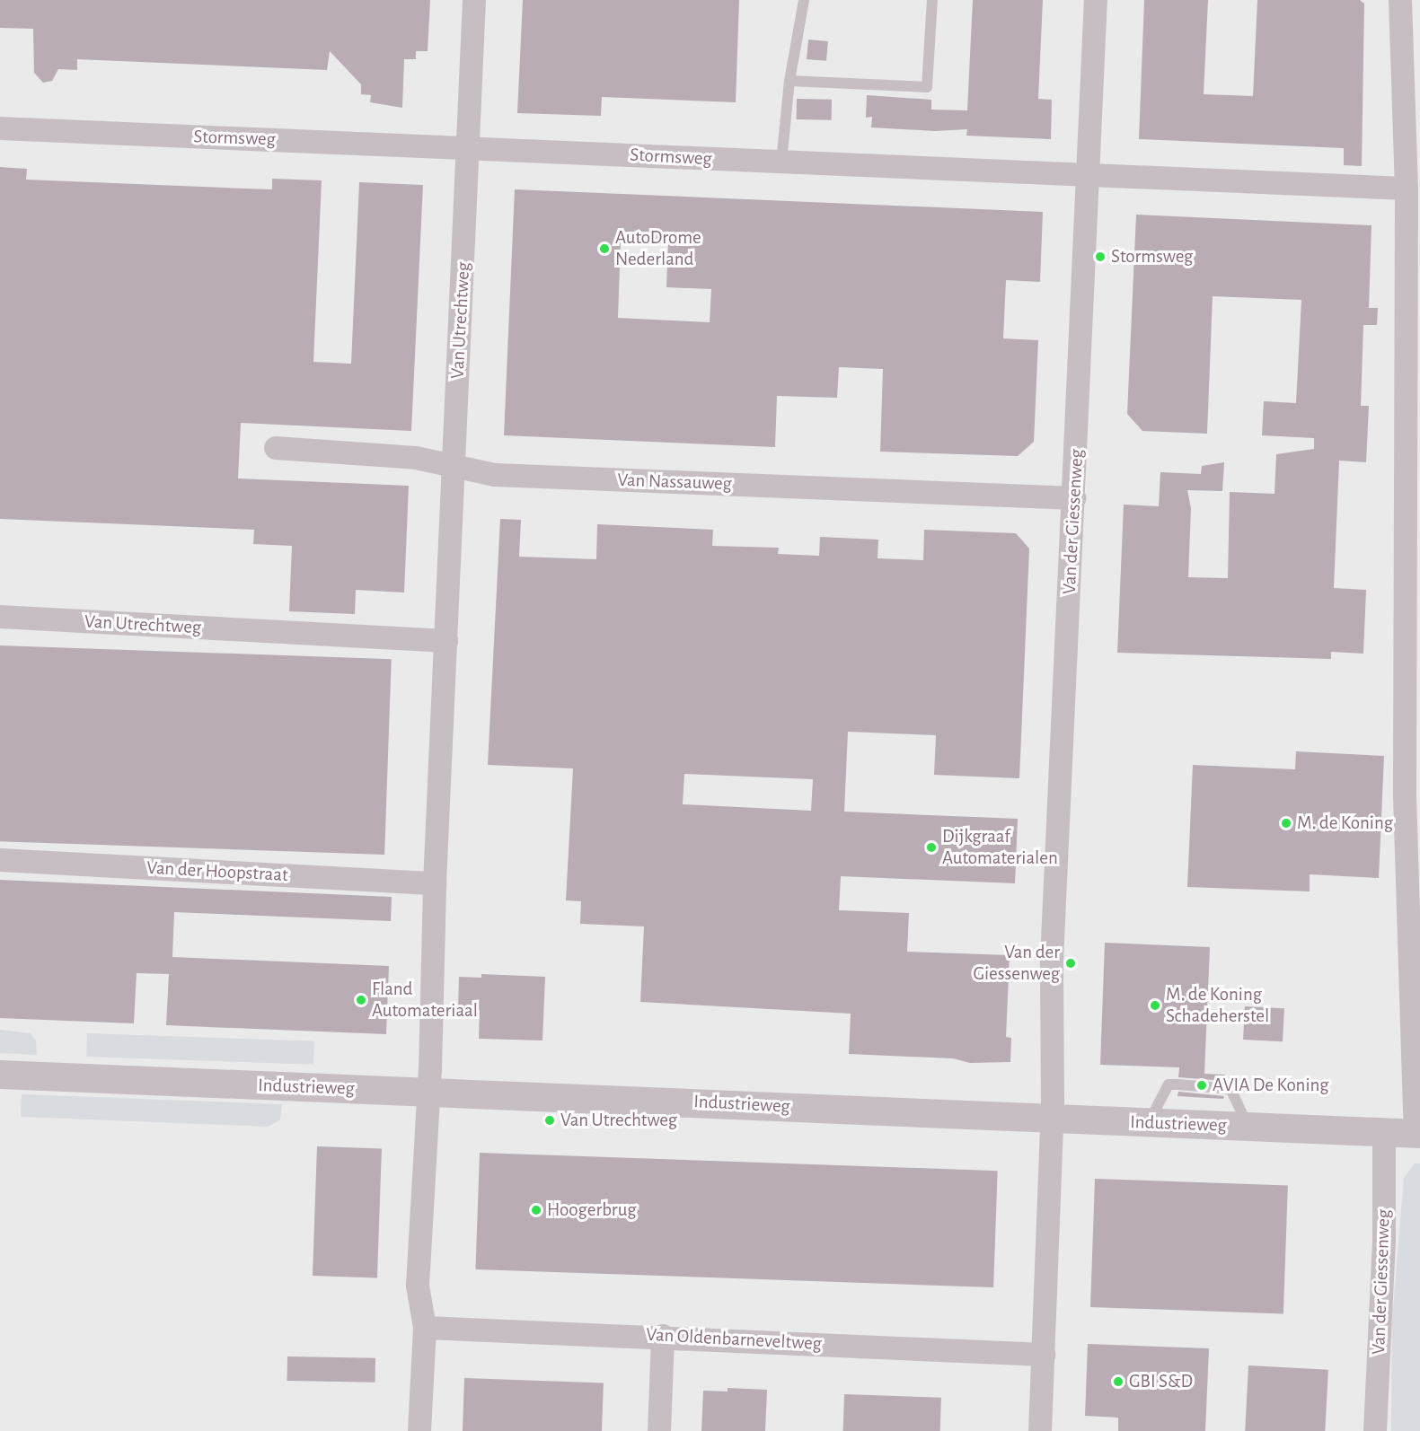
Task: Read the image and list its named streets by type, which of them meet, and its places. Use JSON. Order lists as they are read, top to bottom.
{
  "streets": {
    "street": [
      "Stormsweg",
      "Van Utrechtweg",
      "Van Nassauweg",
      "Van der Giessenweg",
      "Van der Hoopstraat",
      "Industrieweg",
      "Van Oldenbarneveltweg"
    ]
  },
  "crossings": [
    ["Stormsweg", "Van Utrechtweg"],
    ["Stormsweg", "Van der Giessenweg"],
    ["Van Utrechtweg", "Van Nassauweg"],
    ["Van Utrechtweg", "Van der Hoopstraat"],
    ["Van Utrechtweg", "Industrieweg"],
    ["Van Utrechtweg", "Van Oldenbarneveltweg"],
    ["Van Nassauweg", "Van der Giessenweg"],
    ["Van der Giessenweg", "Industrieweg"],
    ["Van der Giessenweg", "Van Oldenbarneveltweg"]
  ],
  "places": [
    "AutoDrome Nederland",
    "Stormsweg",
    "M. de Koning",
    "Dijkgraaf Automaterialen",
    "Van der Giessenweg",
    "Fland Automateriaal",
    "M. de Koning Schadeherstel",
    "AVIA De Koning",
    "Van Utrechtweg",
    "Hoogerbrug",
    "GBI S&D"
  ]
}
